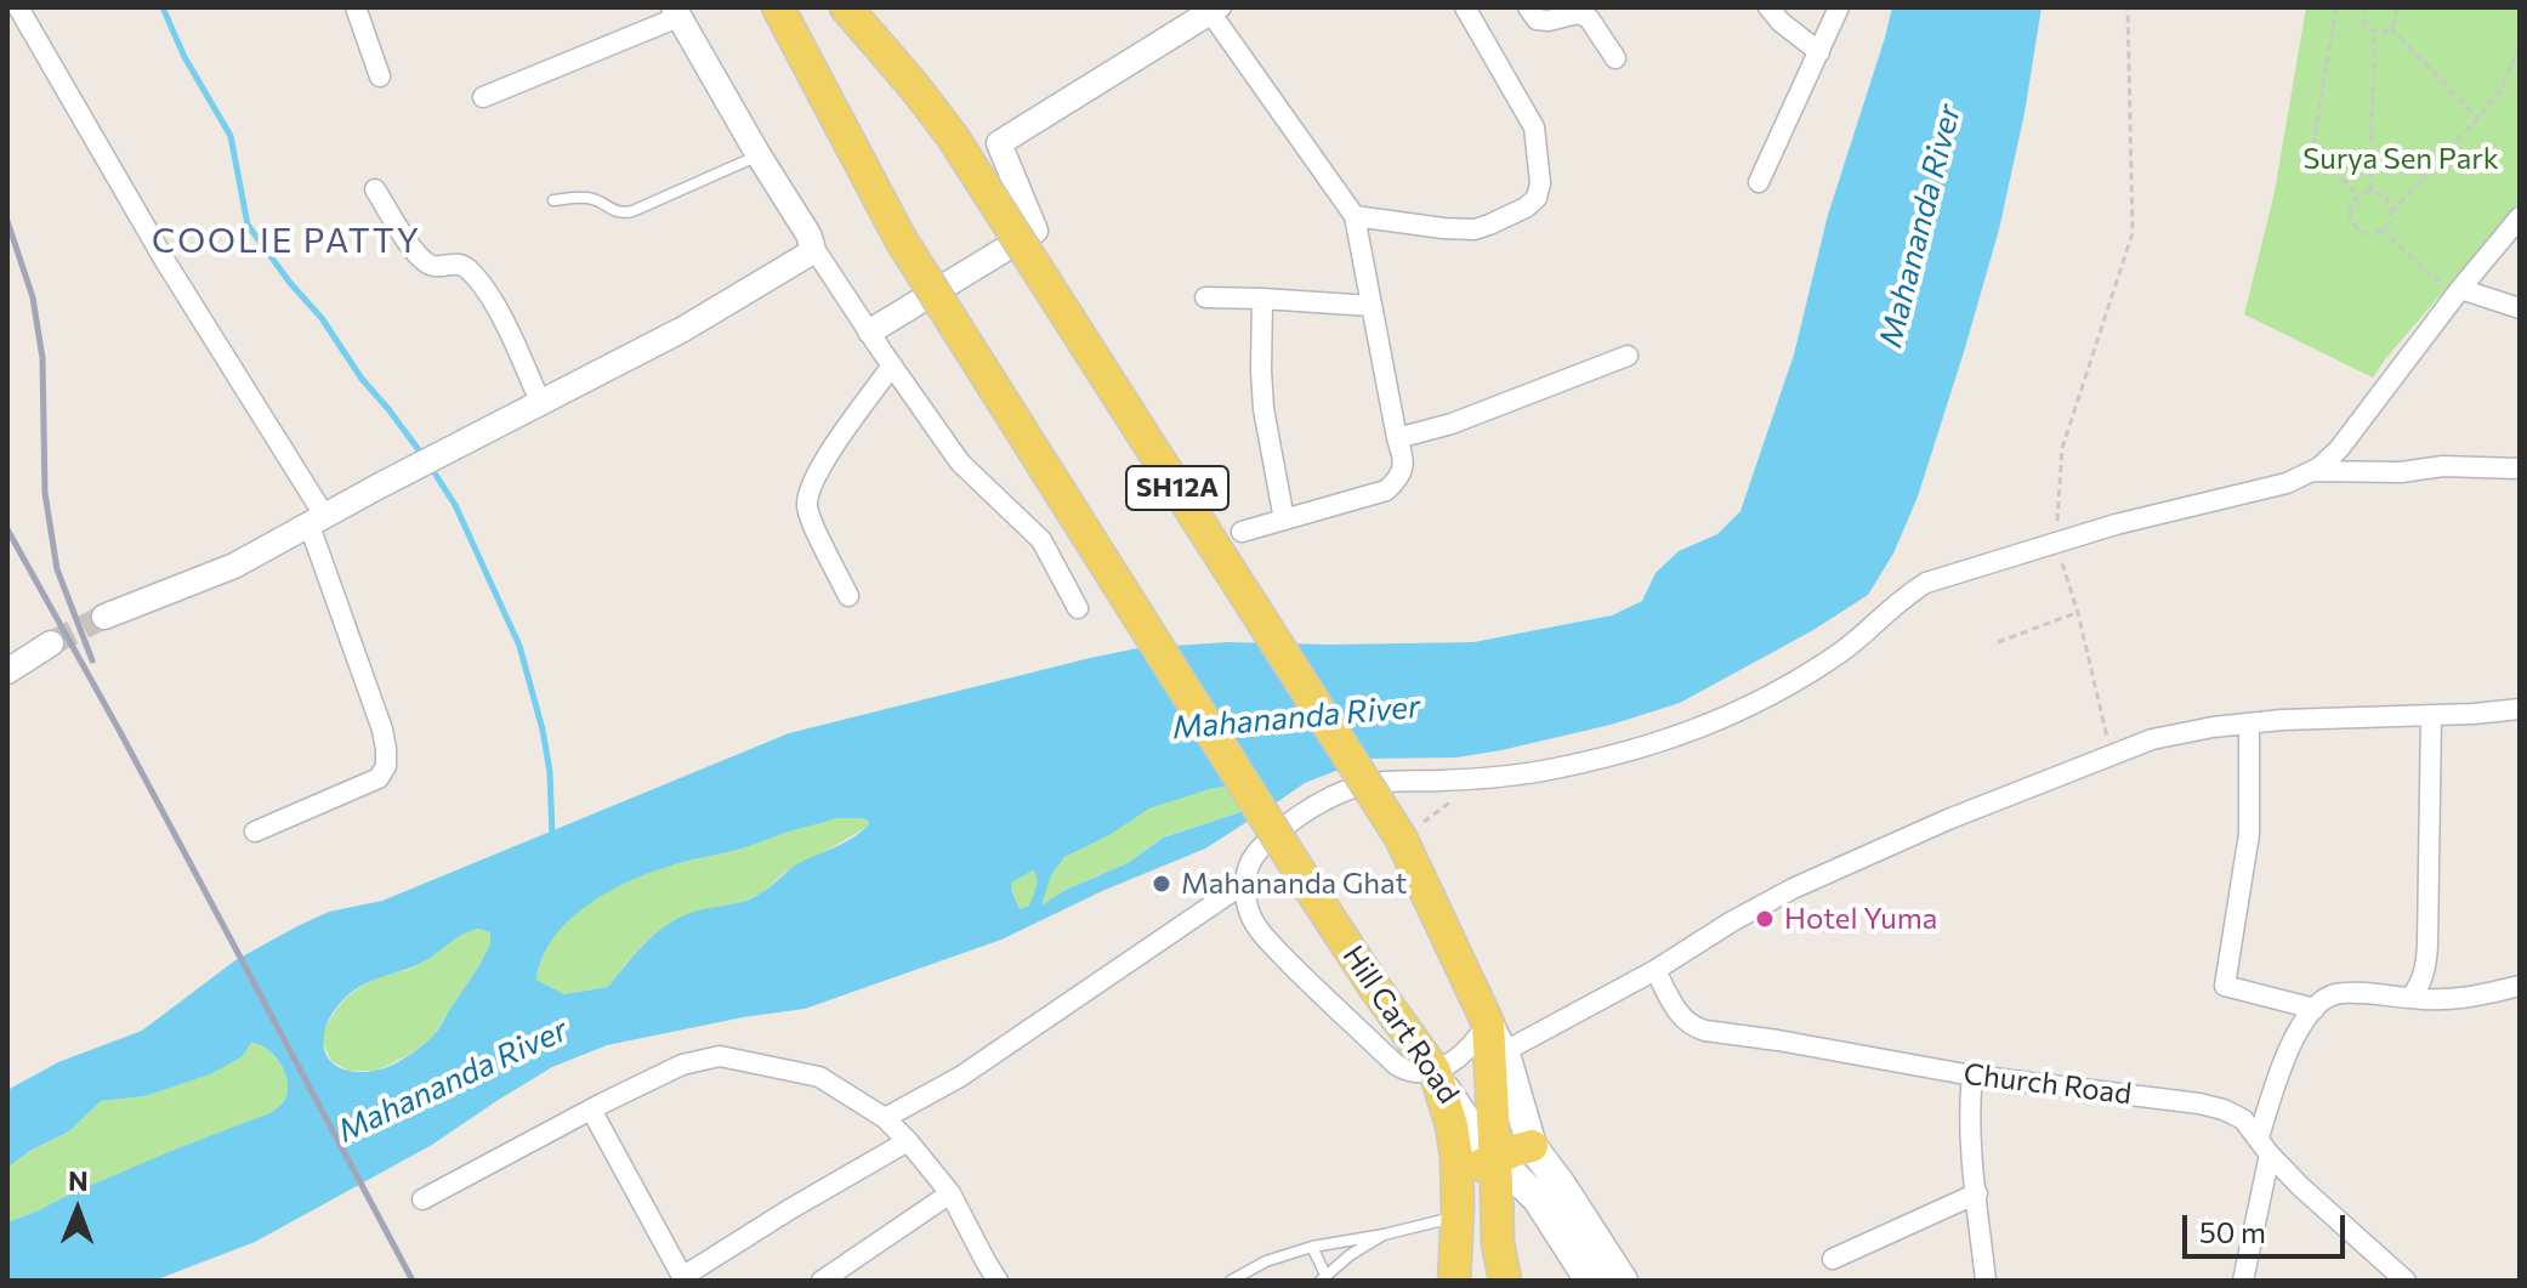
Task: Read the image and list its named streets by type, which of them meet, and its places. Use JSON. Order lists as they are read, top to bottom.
{
  "streets": {
    "main road": ["SH12A", "Hill Cart Road"],
    "street": ["Church Road"]
  },
  "crossings": [
    ["SH12A", "Hill Cart Road"]
  ],
  "districts": ["COOLIE PATTY"],
  "water": ["Mahananda River"],
  "parks": ["Surya Sen Park"],
  "places": ["Mahananda Ghat", "Hotel Yuma"],
  "scale_bar": "50 m",
  "north": "top"
}
